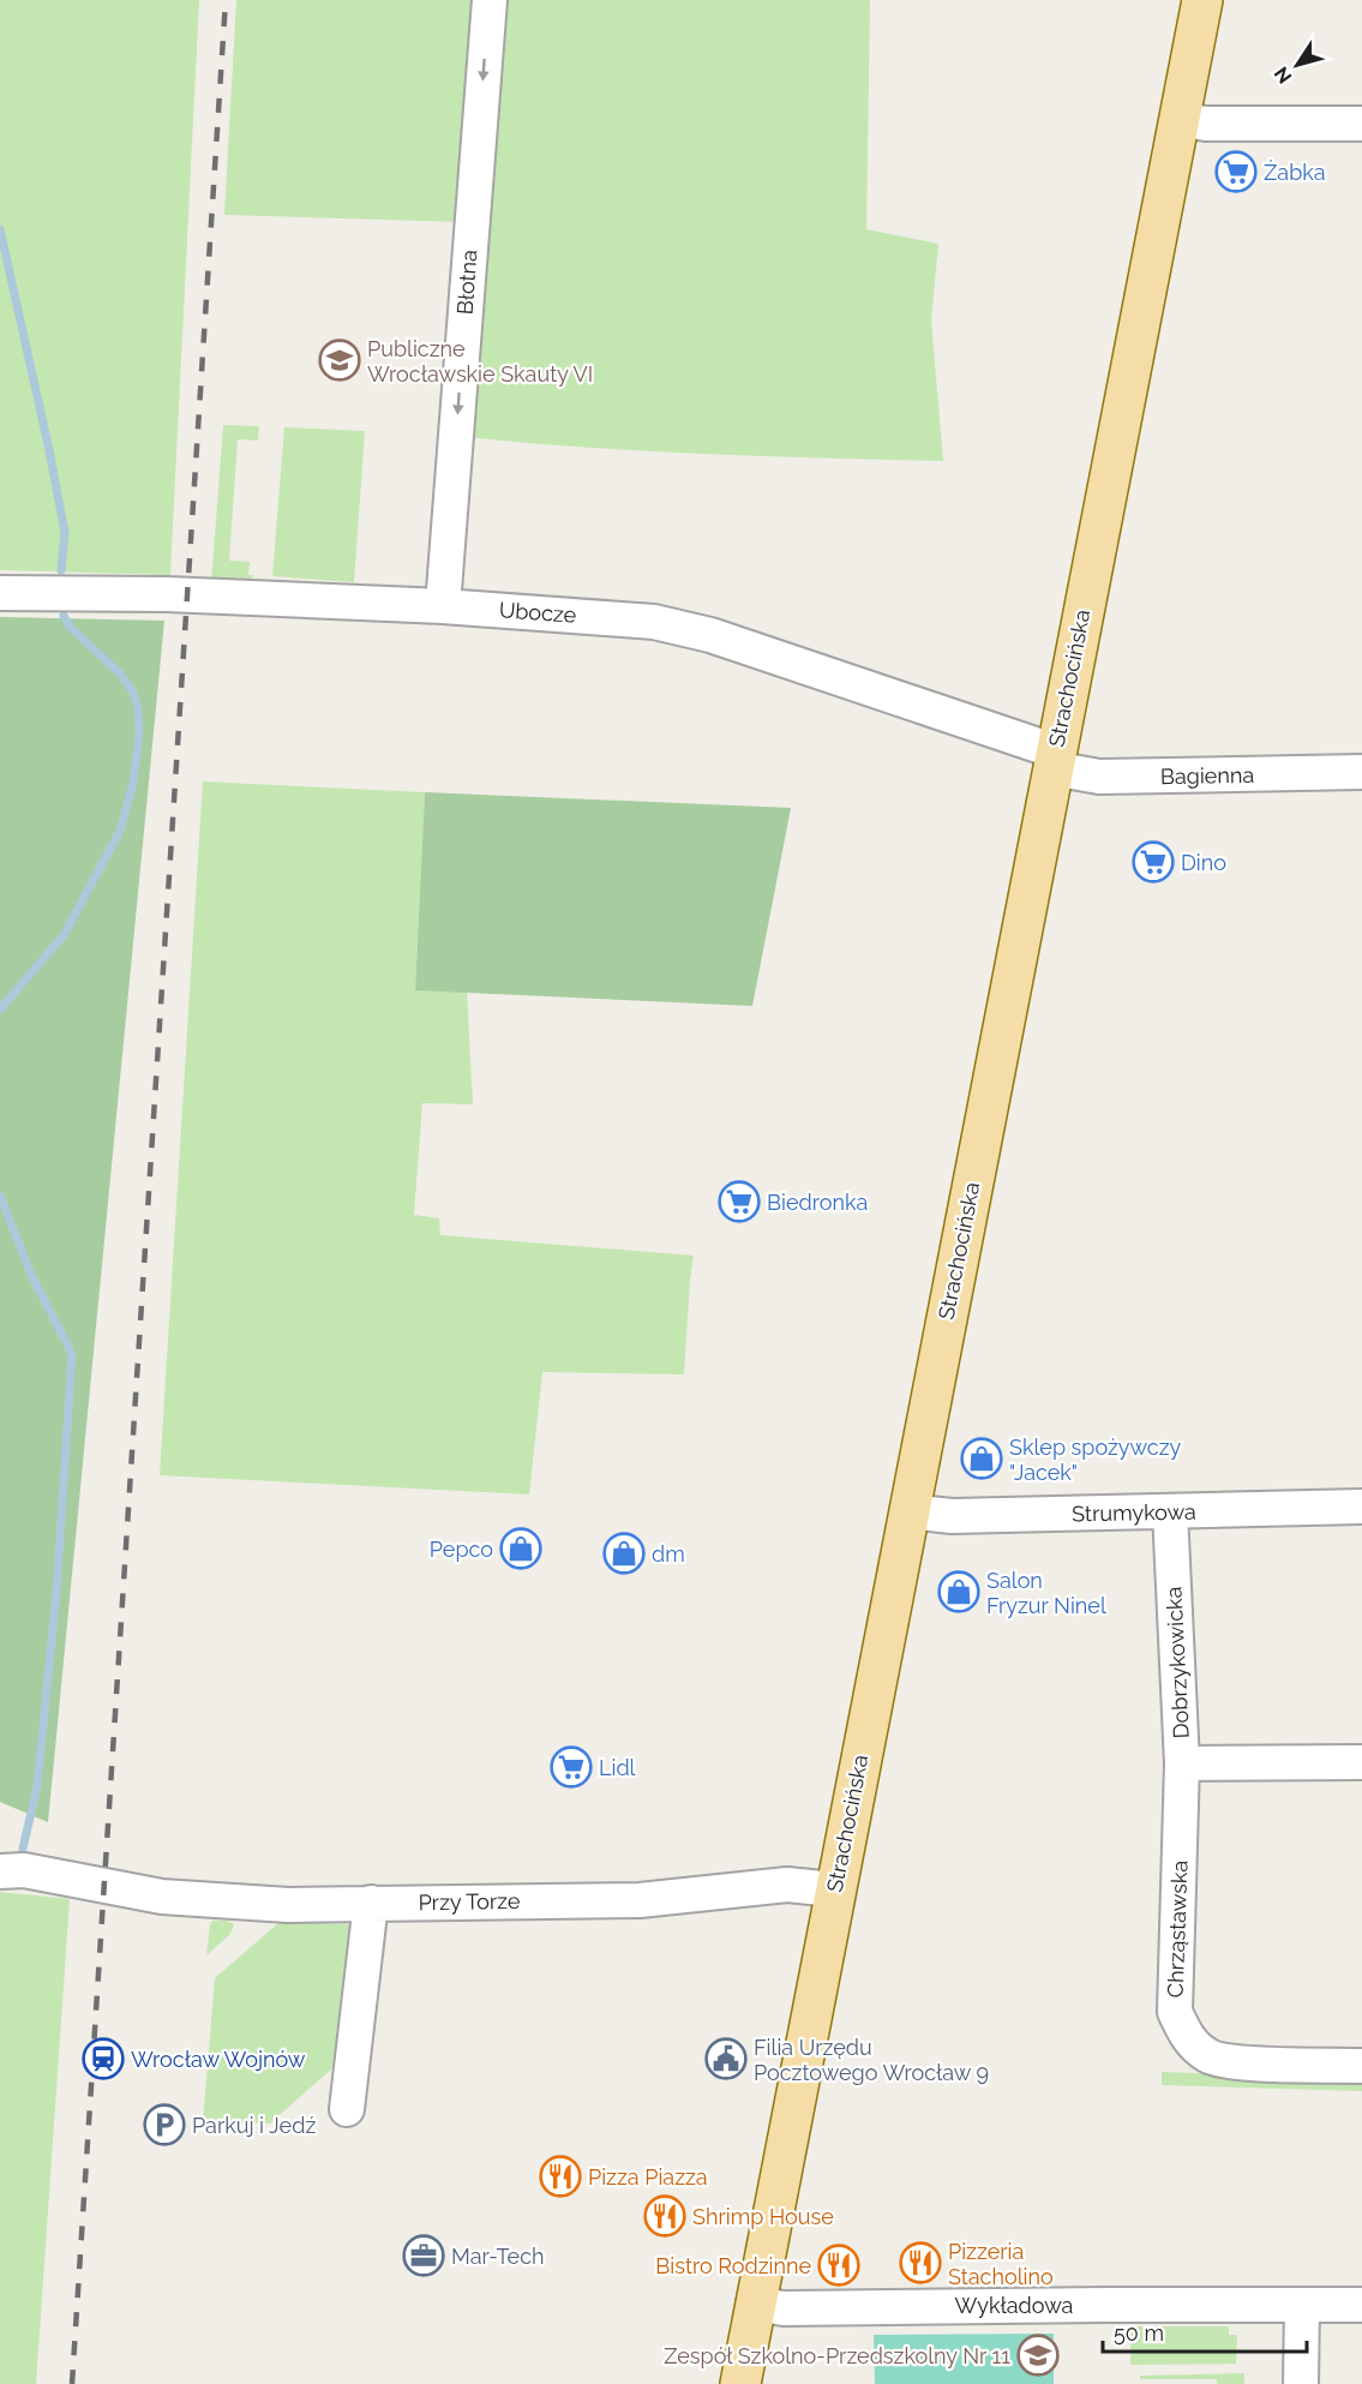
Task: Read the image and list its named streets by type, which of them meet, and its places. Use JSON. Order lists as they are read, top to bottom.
{
  "streets": {
    "main road": ["Strachocińska"],
    "street": [
      "Błotna",
      "Ubocze",
      "Bagienna",
      "Strumykowa",
      "Dobrzykowicka",
      "Przy Torze",
      "Chrząstawska",
      "Wykładowa"
    ]
  },
  "crossings": [
    ["Błotna", "Ubocze"],
    ["Ubocze", "Strachocińska"],
    ["Ubocze", "Bagienna"],
    ["Strachocińska", "Bagienna"],
    ["Strachocińska", "Strumykowa"],
    ["Strachocińska", "Przy Torze"],
    ["Strachocińska", "Wykładowa"],
    ["Strumykowa", "Dobrzykowicka"],
    ["Dobrzykowicka", "Chrząstawska"]
  ],
  "one_way": ["Błotna"],
  "places": {
    "supermarket": [
      "Żabka",
      "Dino",
      "Biedronka",
      "Lidl"
    ],
    "school or university": ["Publiczne Wrocławskie Skauty VI", "Zespół Szkolno-Przedszkolny Nr 11"],
    "shop": [
      "Sklep spożywczy \"Jacek\"",
      "Pepco",
      "dm",
      "Salon Fryzur Ninel"
    ],
    "station": ["Wrocław Wojnów"],
    "public building": ["Filia Urzędu Pocztowego Wrocław 9"],
    "parking": ["Parkuj i Jedź"],
    "restaurant": [
      "Pizza Piazza",
      "Shrimp House",
      "Pizzeria Stacholino",
      "Bistro Rodzinne"
    ],
    "office": ["Mar-Tech"]
  },
  "scale_bar": "50 m",
  "north": "bottom left"
}
